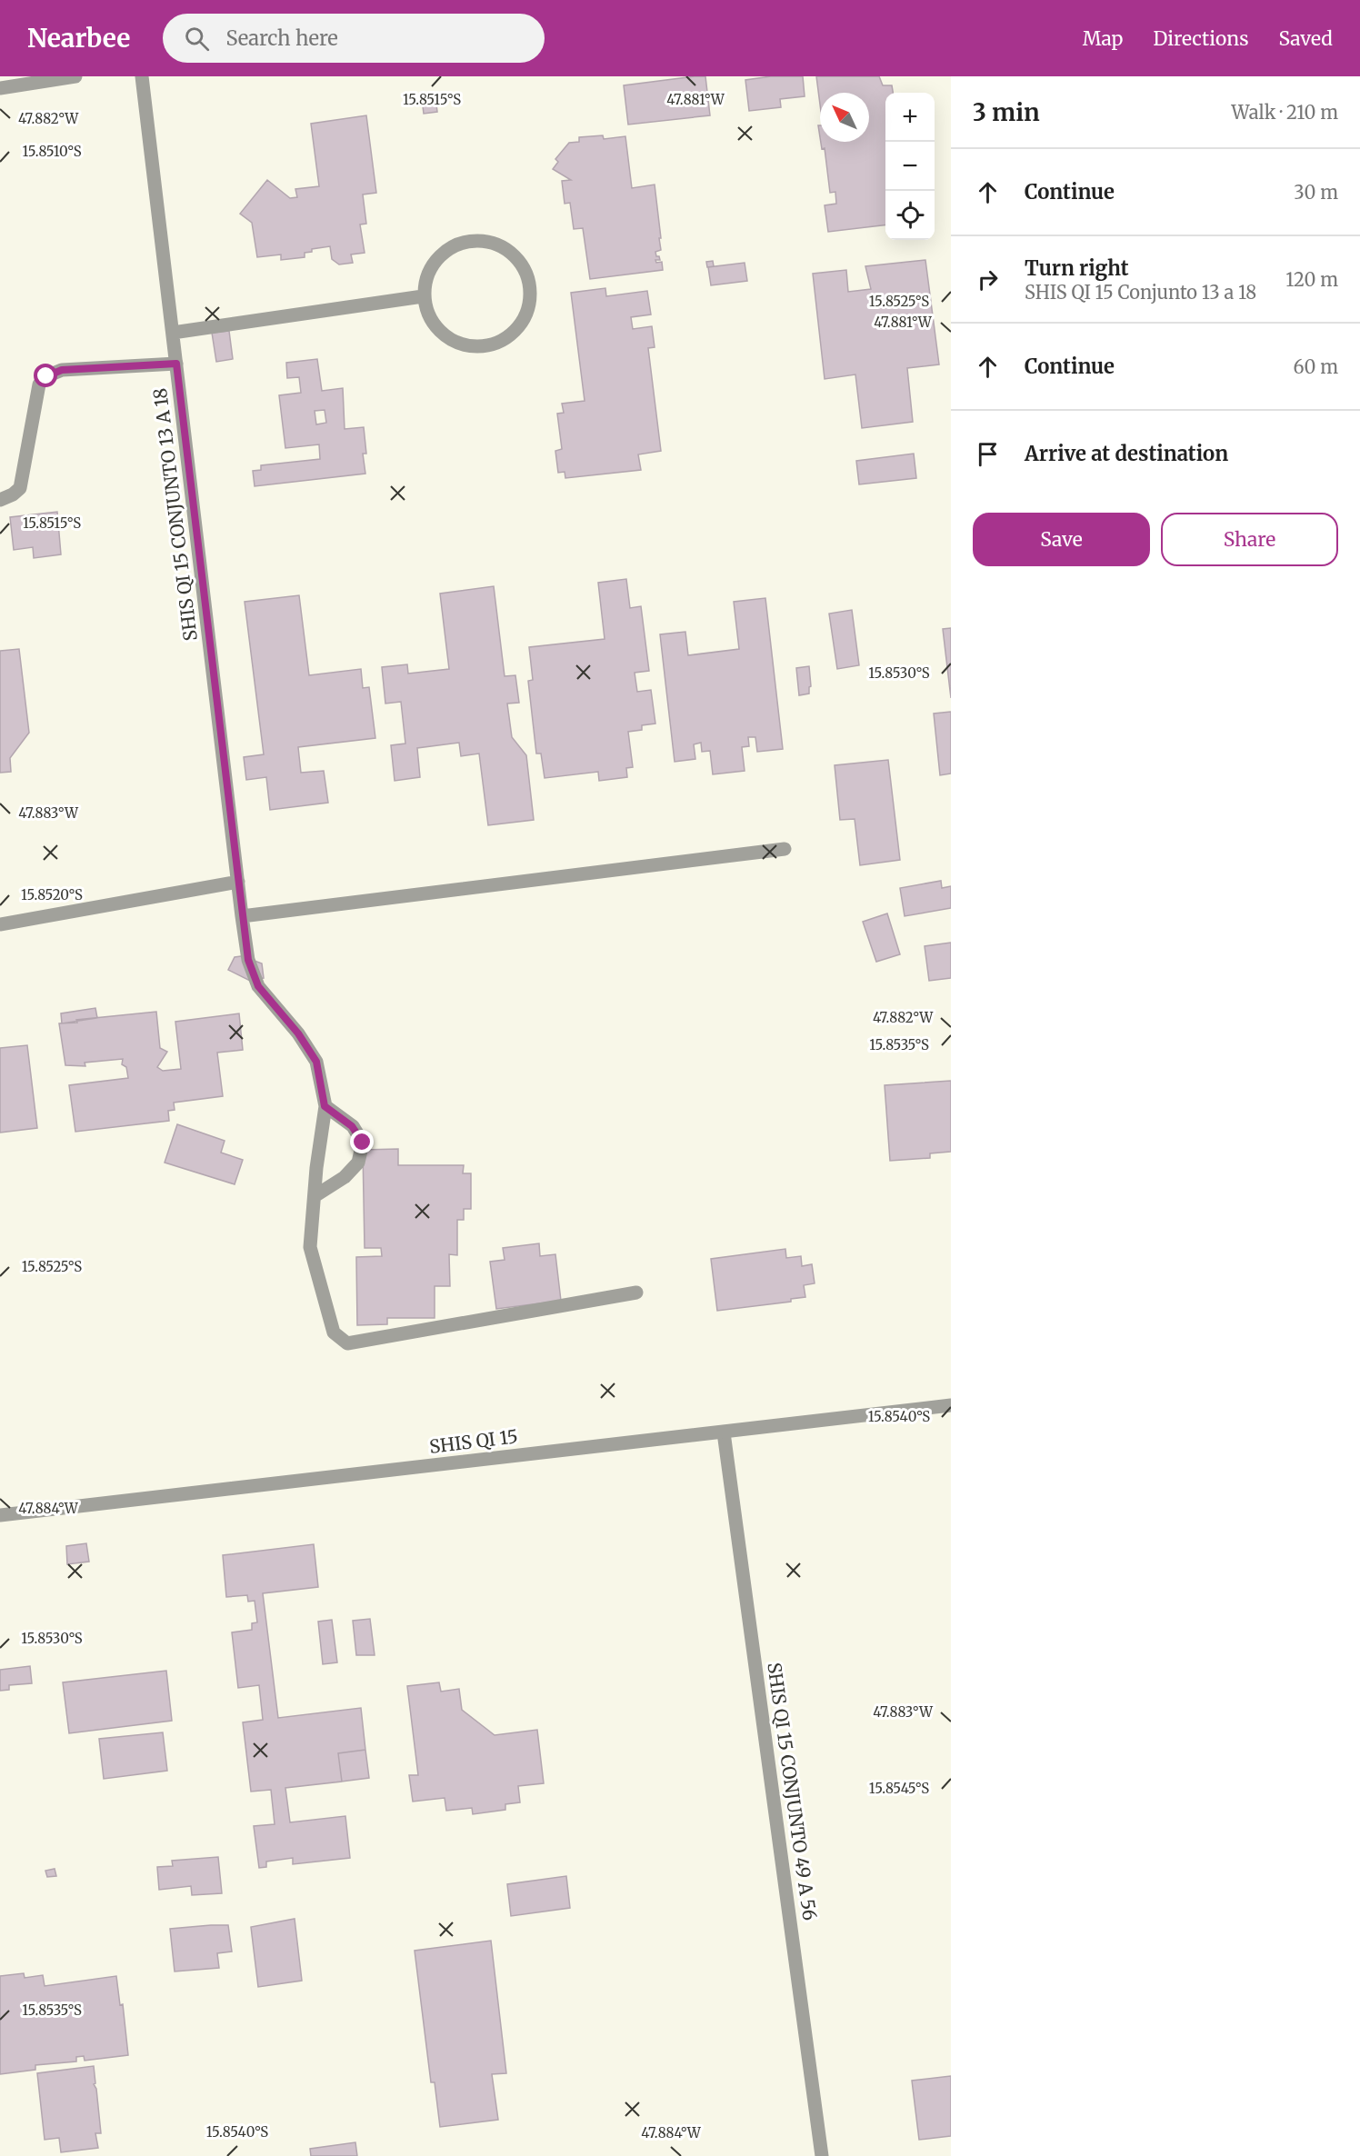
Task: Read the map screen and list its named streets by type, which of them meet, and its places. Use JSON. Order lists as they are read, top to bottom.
{
  "streets": {
    "street": ["SHIS QI 15 CONJUNTO 13 A 18", "SHIS QI 15", "SHIS QI 15 CONJUNTO 49 A 56"]
  },
  "crossings": [
    ["SHIS QI 15", "SHIS QI 15 CONJUNTO 49 A 56"]
  ],
  "north": "top left",
  "page": {
    "header": "Nearbee",
    "search": "Search here",
    "nav": ["Map", "Directions", "Saved"],
    "heading": ["3 min", "Walk · 210 m"],
    "map_buttons": ["+", "−"],
    "list": [
      ["Continue", "30 m"],
      ["Turn right", "SHIS QI 15 Conjunto 13 a 18", "120 m"],
      ["Continue", "60 m"],
      "Arrive at destination"
    ],
    "buttons": ["Save", "Share"]
  },
  "coordinates": [
    "47.881°W",
    "15.8515°S",
    "47.882°W",
    "15.8510°S",
    "15.8525°S",
    "15.8530°S",
    "47.883°W",
    "15.8520°S",
    "15.8535°S",
    "15.8540°S",
    "47.884°W",
    "15.8545°S"
  ]
}
